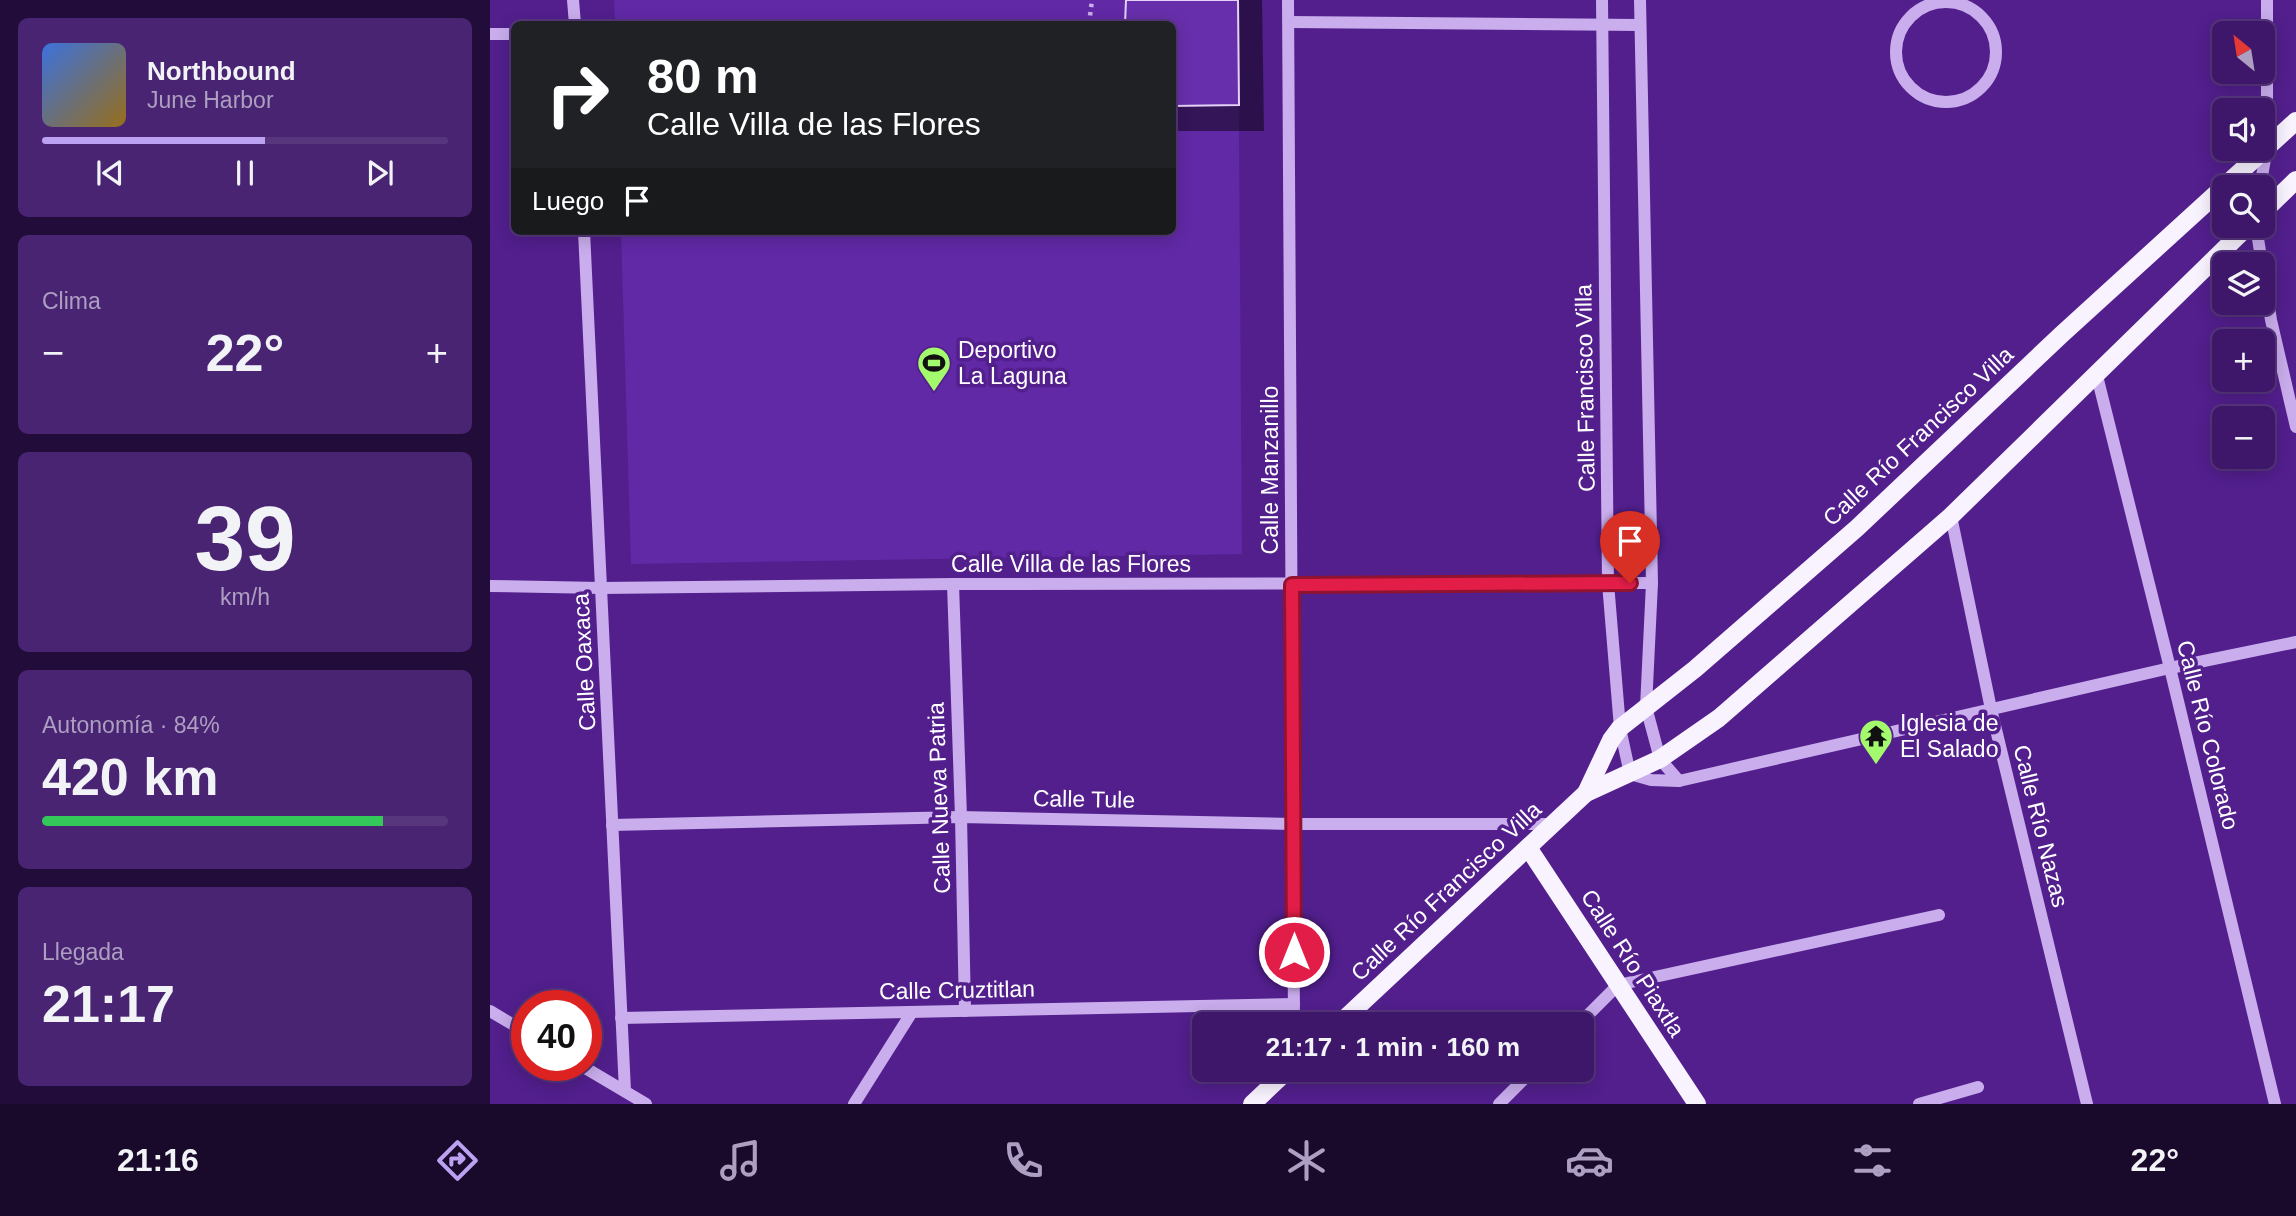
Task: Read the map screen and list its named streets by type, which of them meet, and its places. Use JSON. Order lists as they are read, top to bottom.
{
  "streets": {
    "main road": ["Calle Río Francisco Villa", "Calle Río Piaxtla"],
    "street": [
      "Calle Francisco Villa",
      "Calle Manzanillo",
      "Calle Villa de las Flores",
      "Calle Oaxaca",
      "Calle Río Colorado",
      "Calle Nueva Patria",
      "Calle Tule",
      "Calle Río Nazas",
      "Calle Cruztitlan"
    ]
  },
  "crossings": [
    ["Calle Francisco Villa", "Calle Río Francisco Villa"],
    ["Calle Francisco Villa", "Calle Villa de las Flores"],
    ["Calle Río Francisco Villa", "Calle Río Colorado"],
    ["Calle Río Francisco Villa", "Calle Tule"],
    ["Calle Río Francisco Villa", "Calle Río Nazas"],
    ["Calle Río Francisco Villa", "Calle Río Piaxtla"],
    ["Calle Manzanillo", "Calle Villa de las Flores"],
    ["Calle Manzanillo", "Calle Tule"],
    ["Calle Manzanillo", "Calle Cruztitlan"],
    ["Calle Villa de las Flores", "Calle Oaxaca"],
    ["Calle Villa de las Flores", "Calle Nueva Patria"],
    ["Calle Oaxaca", "Calle Tule"],
    ["Calle Oaxaca", "Calle Cruztitlan"],
    ["Calle Nueva Patria", "Calle Tule"],
    ["Calle Nueva Patria", "Calle Cruztitlan"]
  ],
  "places": {
    "sports": ["Deportivo La Laguna"],
    "temple": ["Iglesia de El Salado"]
  },
  "north": "top left",
  "page": {
    "map_buttons": ["+", "−"],
    "turn": ["80 m", "Calle Villa de las Flores"],
    "song": ["Northbound", "June Harbor"],
    "then": "Luego",
    "tile": [
      "Clima",
      ["39", "km/h"],
      ["Autonomía · 84%", "420 km"],
      ["Llegada", "21:17"]
    ],
    "heat": ["−", "22°", "+"],
    "limit": "40",
    "trip": "21:17 · 1 min · 160 m",
    "tabs": ["21:16", "22°"]
  }
}
